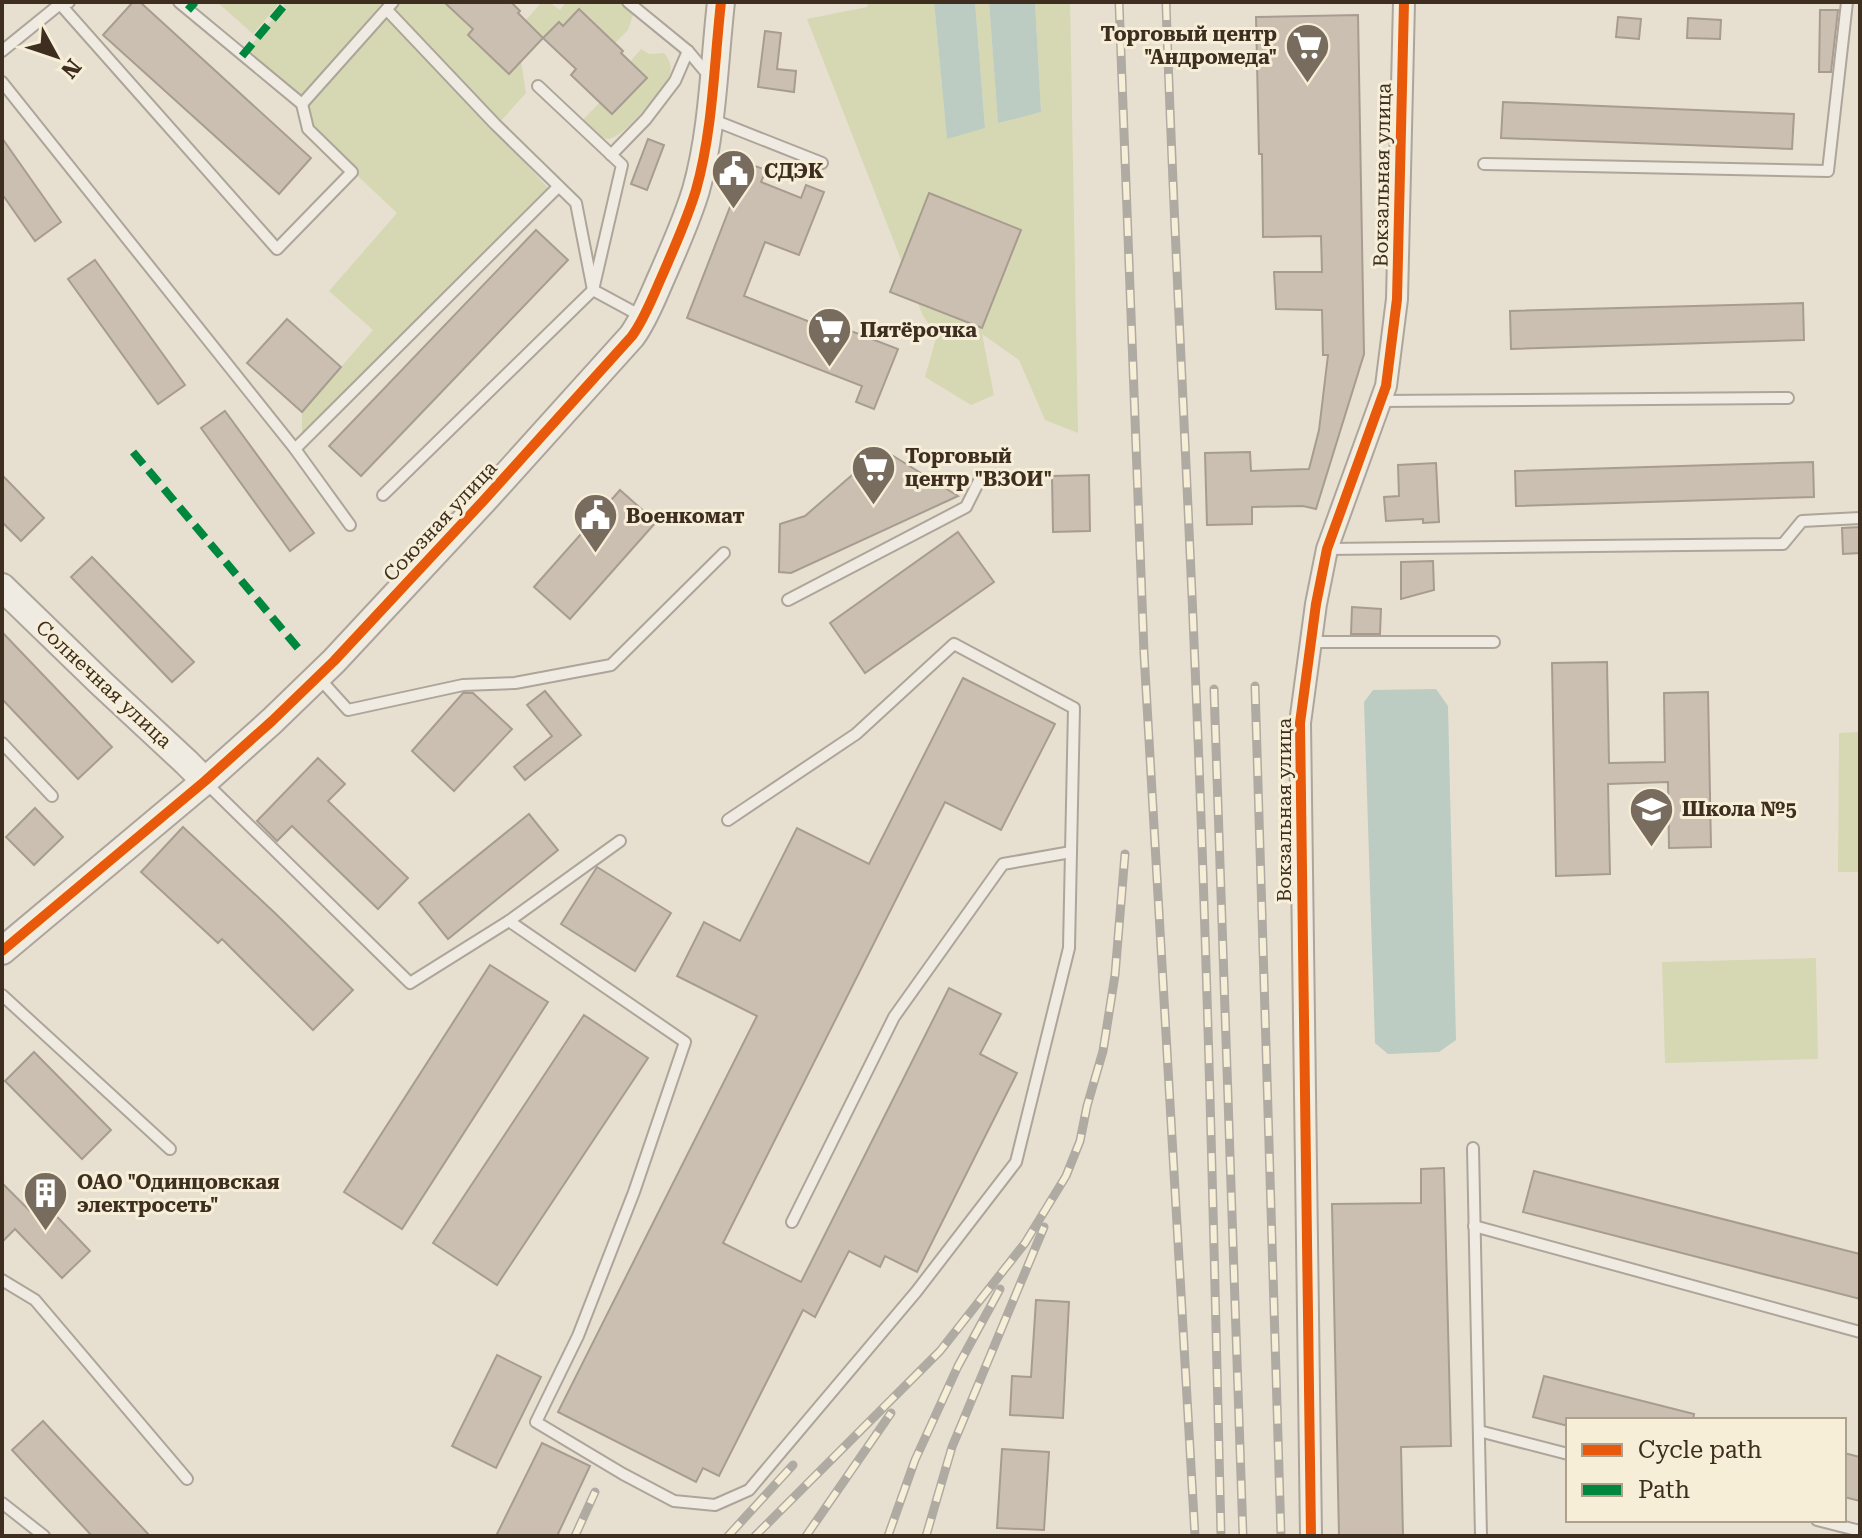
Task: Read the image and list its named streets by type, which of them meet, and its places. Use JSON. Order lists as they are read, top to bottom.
{
  "streets": {
    "street": ["Вокзальная улица", "Союзная улица", "Солнечная улица"]
  },
  "crossings": [
    ["Союзная улица", "Солнечная улица"]
  ],
  "places": {
    "supermarket": ["Торговый центр \"Андромеда\"", "Пятёрочка", "Торговый центр \"ВЗОИ\""],
    "public building": ["СДЭК", "Военкомат"],
    "school or university": ["Школа №5"],
    "building": ["ОАО \"Одинцовская электросеть\""]
  },
  "legend": ["Cycle path", "Path"],
  "north": "bottom right"
}
